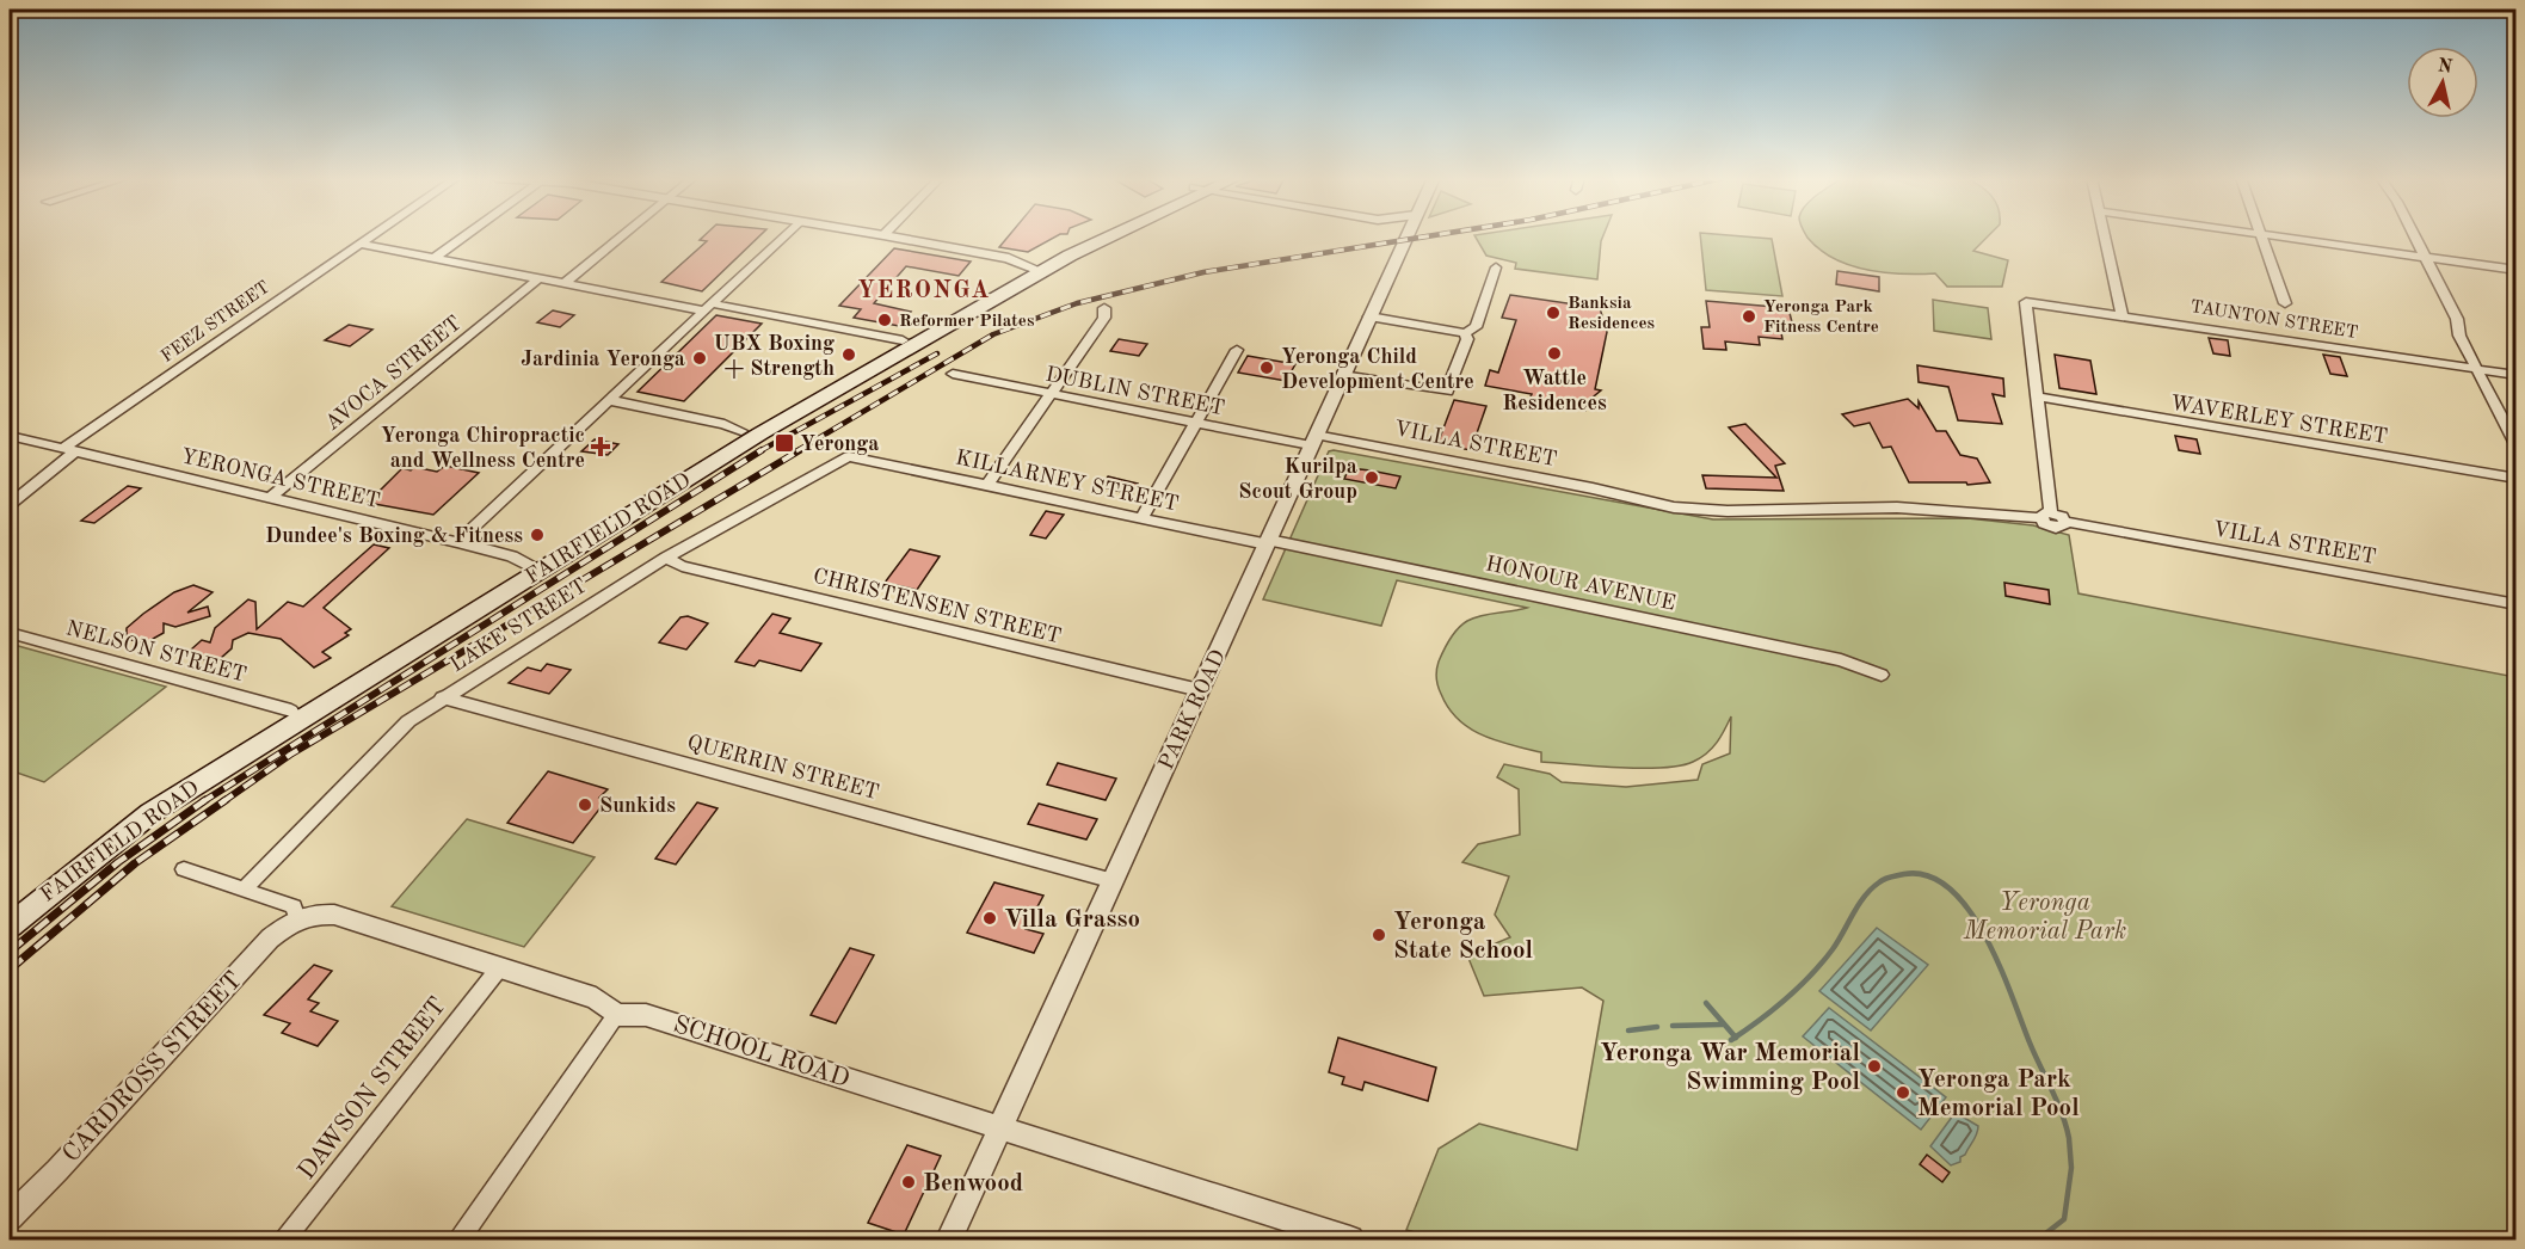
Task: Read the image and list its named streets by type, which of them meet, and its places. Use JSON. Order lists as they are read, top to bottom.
{
  "streets": {
    "main road": ["FAIRFIELD ROAD"],
    "street": [
      "TAUNTON STREET",
      "FEEZ STREET",
      "AVOCA STREET",
      "DUBLIN STREET",
      "WAVERLEY STREET",
      "VILLA STREET",
      "YERONGA STREET",
      "KILLARNEY STREET",
      "HONOUR AVENUE",
      "CHRISTENSEN STREET",
      "LAKE STREET",
      "NELSON STREET",
      "PARK ROAD",
      "QUERRIN STREET",
      "SCHOOL ROAD",
      "CARDROSS STREET",
      "DAWSON STREET"
    ]
  },
  "crossings": [
    ["TAUNTON STREET", "WAVERLEY STREET"],
    ["FEEZ STREET", "YERONGA STREET"],
    ["AVOCA STREET", "YERONGA STREET"],
    ["DUBLIN STREET", "VILLA STREET"],
    ["DUBLIN STREET", "PARK ROAD"],
    ["VILLA STREET", "PARK ROAD"],
    ["YERONGA STREET", "FAIRFIELD ROAD"],
    ["KILLARNEY STREET", "HONOUR AVENUE"],
    ["KILLARNEY STREET", "LAKE STREET"],
    ["KILLARNEY STREET", "PARK ROAD"],
    ["FAIRFIELD ROAD", "NELSON STREET"],
    ["HONOUR AVENUE", "PARK ROAD"],
    ["CHRISTENSEN STREET", "LAKE STREET"],
    ["CHRISTENSEN STREET", "PARK ROAD"],
    ["LAKE STREET", "QUERRIN STREET"],
    ["PARK ROAD", "QUERRIN STREET"],
    ["PARK ROAD", "SCHOOL ROAD"]
  ],
  "districts": ["YERONGA"],
  "parks": ["Yeronga Memorial Park"],
  "places": {
    "other": [
      "Banksia Residences",
      "Yeronga Park Fitness Centre",
      "Reformer Pilates",
      "Wattle Residences",
      "UBX Boxing + Strength",
      "Jardinia Yeronga",
      "Yeronga Child Development Centre",
      "Kurilpa Scout Group",
      "Dundee's Boxing & Fitness",
      "Sunkids",
      "Villa Grasso",
      "Yeronga State School",
      "Yeronga War Memorial Swimming Pool",
      "Yeronga Park Memorial Pool",
      "Benwood"
    ],
    "transit": ["Yeronga"],
    "health": ["Yeronga Chiropractic and Wellness Centre"]
  },
  "north": "top"
}
